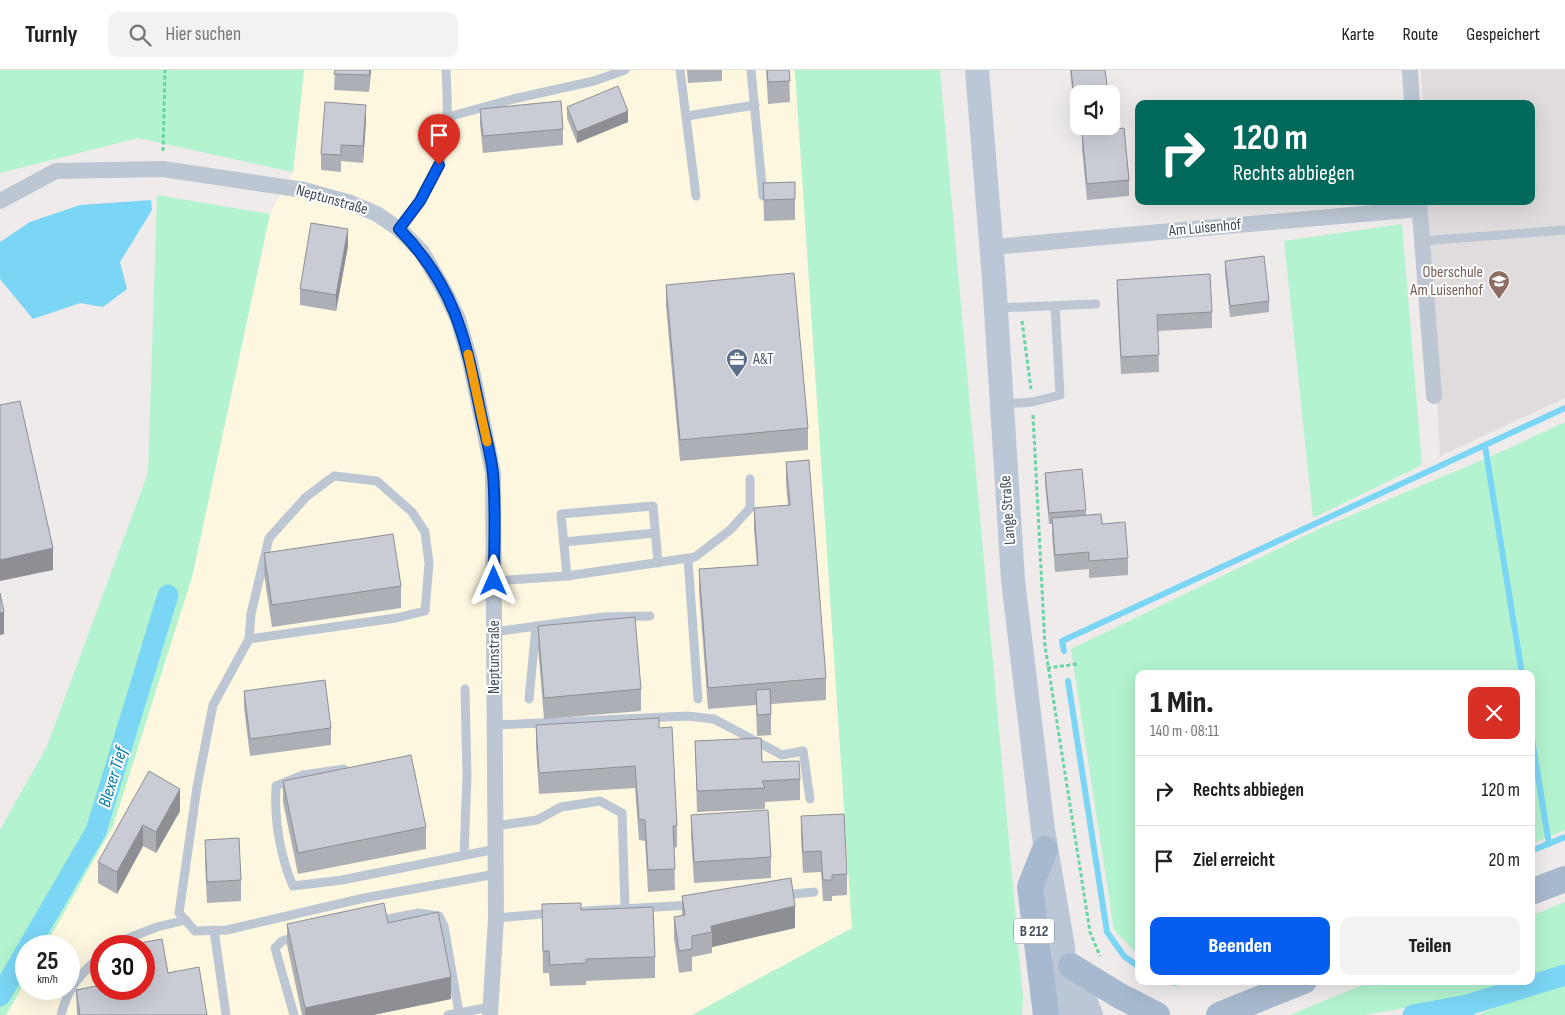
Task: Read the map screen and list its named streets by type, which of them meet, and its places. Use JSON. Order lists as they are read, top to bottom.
{
  "streets": {
    "main road": ["B 212"],
    "street": ["Neptunstraße", "Am Luisenhof", "Lange Straße"]
  },
  "crossings": [
    ["Am Luisenhof", "Lange Straße"],
    ["Lange Straße", "B 212"]
  ],
  "water": ["Blexer Tief"],
  "places": {
    "school or university": ["Oberschule Am Luisenhof"],
    "office": ["A&T"]
  },
  "page": {
    "header": "Turnly",
    "search": "Hier suchen",
    "nav": ["Karte", "Route", "Gespeichert"],
    "turn": ["120 m", "Rechts abbiegen"],
    "heading": ["1 Min.", "140 m · 08:11"],
    "list": [
      {
        "name": "Rechts abbiegen",
        "value": "120 m"
      },
      {
        "name": "Ziel erreicht",
        "value": "20 m"
      }
    ],
    "buttons": ["Beenden", "Teilen"],
    "speed": "25 km/h",
    "limit": "30"
  }
}
